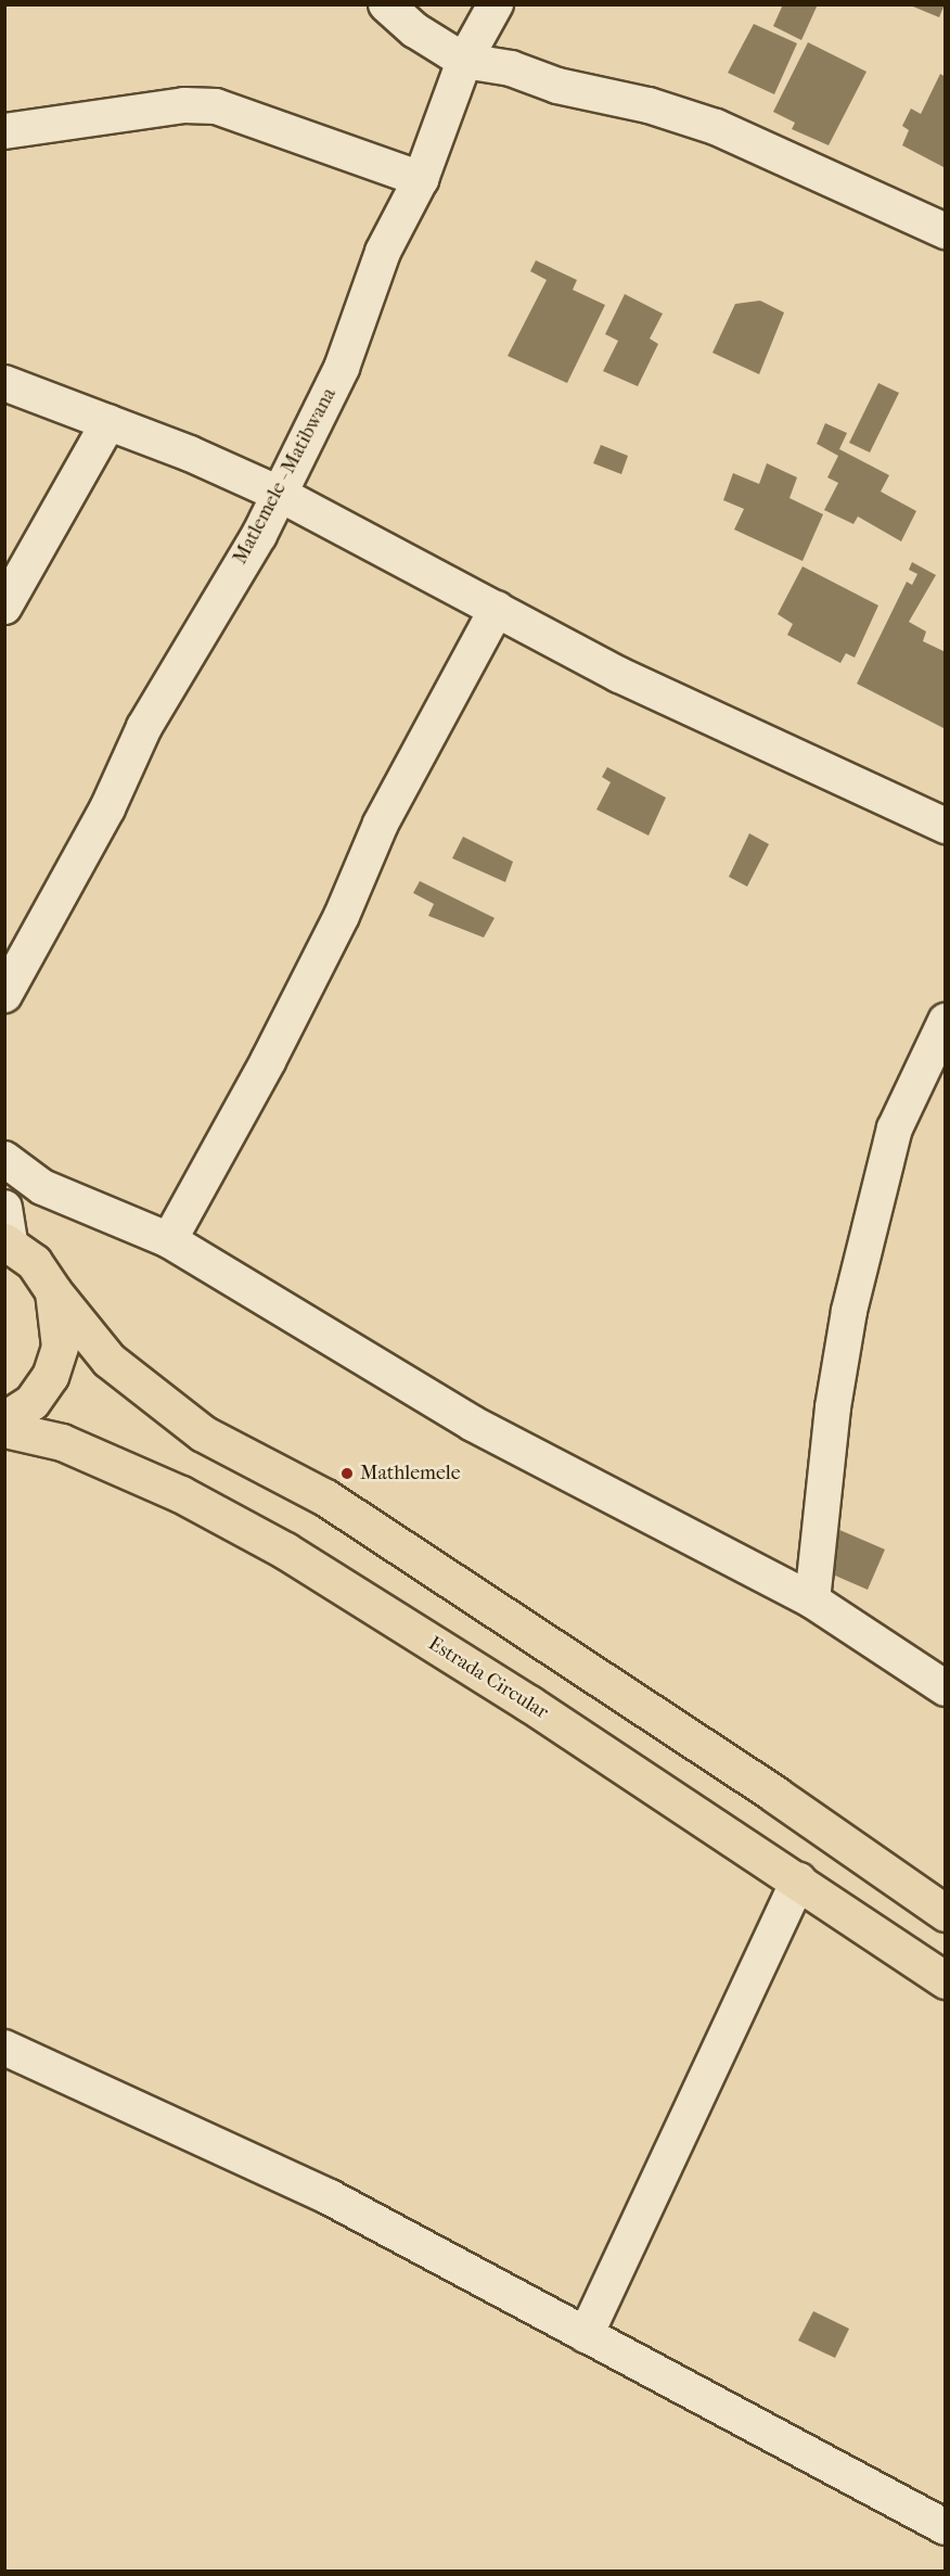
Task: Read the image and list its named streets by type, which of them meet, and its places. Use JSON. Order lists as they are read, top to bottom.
{
  "streets": {
    "main road": ["Estrada Circular"],
    "street": ["Matlemele - Matibwana"]
  },
  "places": ["Mathlemele"]
}
